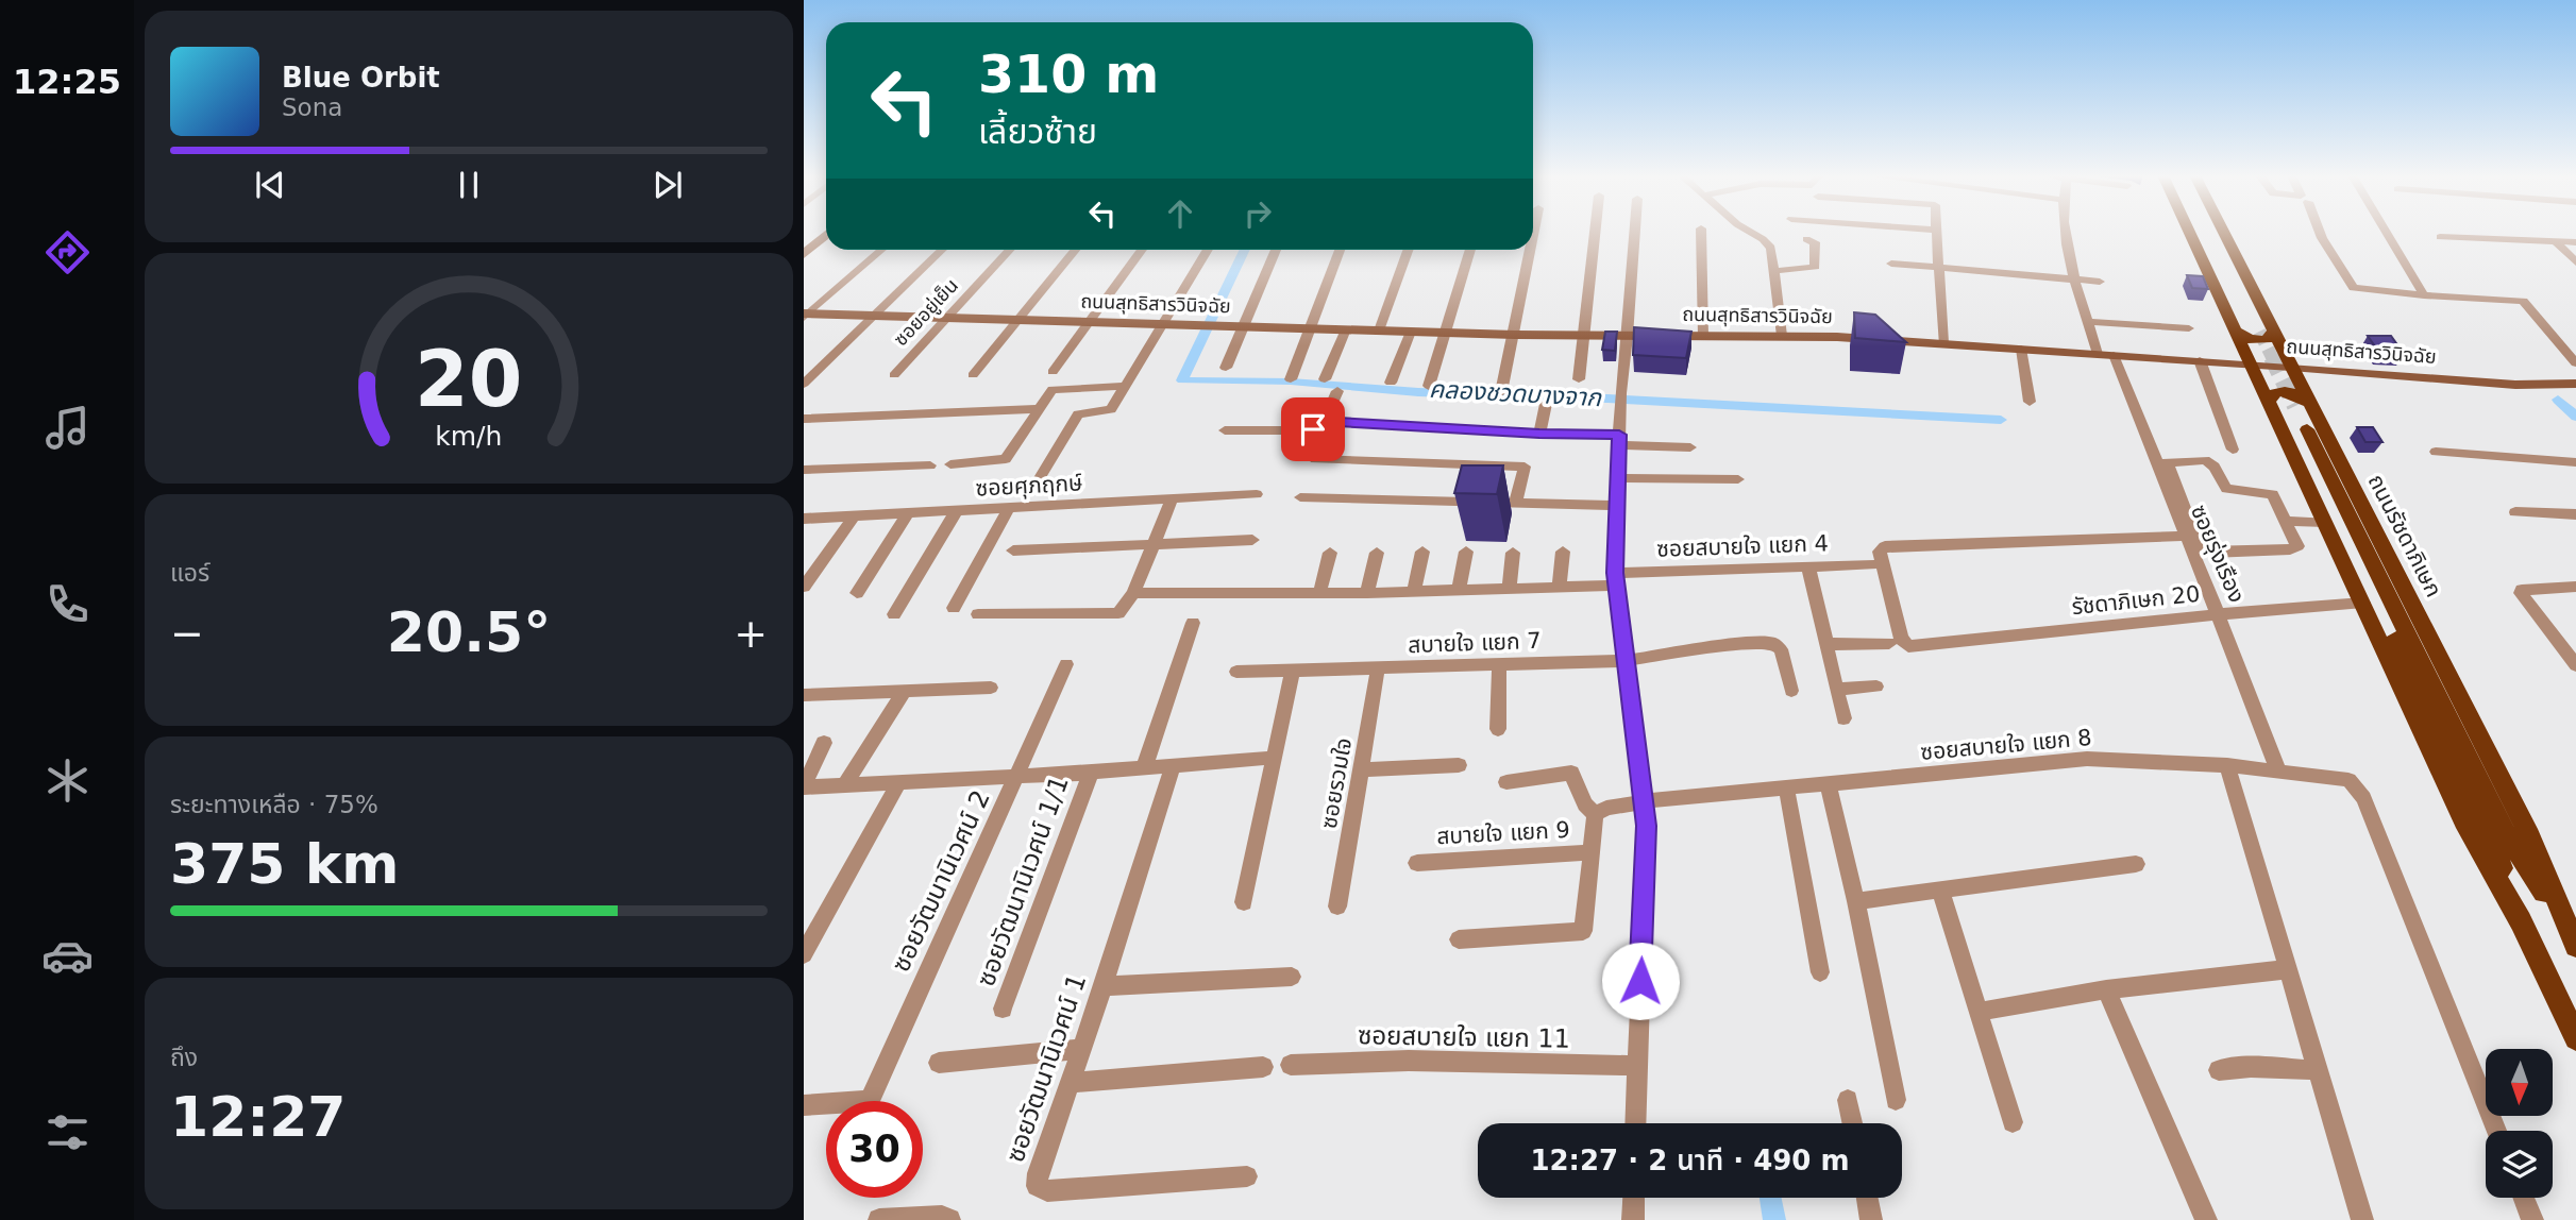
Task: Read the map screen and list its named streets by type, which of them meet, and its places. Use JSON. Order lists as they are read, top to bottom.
{
  "streets": {
    "main road": ["ถนนรัชดาภิเษก"],
    "street": [
      "ถนนสุทธิสารวินิจฉัย",
      "ซอยอยู่เย็น",
      "ซอยศุภฤกษ์",
      "ซอยสบายใจ แยก 4",
      "ซอยรุ่งเรือง",
      "รัชดาภิเษก 20",
      "สบายใจ แยก 7",
      "ซอยสบายใจ แยก 8",
      "ซอยรวมใจ",
      "สบายใจ แยก 9",
      "ซอยวัฒนานิเวศน์ 2",
      "ซอยวัฒนานิเวศน์ 1/1",
      "ซอยสบายใจ แยก 11",
      "ซอยวัฒนานิเวศน์ 1"
    ]
  },
  "crossings": [
    ["ถนนสุทธิสารวินิจฉัย", "ซอยอยู่เย็น"],
    ["ถนนสุทธิสารวินิจฉัย", "ถนนรัชดาภิเษก"],
    ["ถนนสุทธิสารวินิจฉัย", "ซอยรุ่งเรือง"],
    ["ถนนรัชดาภิเษก", "รัชดาภิเษก 20"],
    ["ซอยรุ่งเรือง", "รัชดาภิเษก 20"],
    ["ซอยรุ่งเรือง", "ซอยสบายใจ แยก 8"],
    ["สบายใจ แยก 7", "ซอยรวมใจ"],
    ["ซอยสบายใจ แยก 8", "สบายใจ แยก 9"]
  ],
  "water": ["คลองชวดบางจาก"],
  "north": "bottom",
  "page": {
    "tabs": "12:25",
    "turn": ["310 m", "เลี้ยวซ้าย"],
    "song": ["Blue Orbit", "Sona"],
    "tile": [
      "แอร์",
      ["ระยะทางเหลือ · 75%", "375 km"],
      ["ถึง", "12:27"]
    ],
    "heat": ["−", "20.5°", "+"],
    "limit": "30",
    "trip": "12:27 · 2 นาที · 490 m",
    "gauge": ["20", "km/h"]
  }
}
